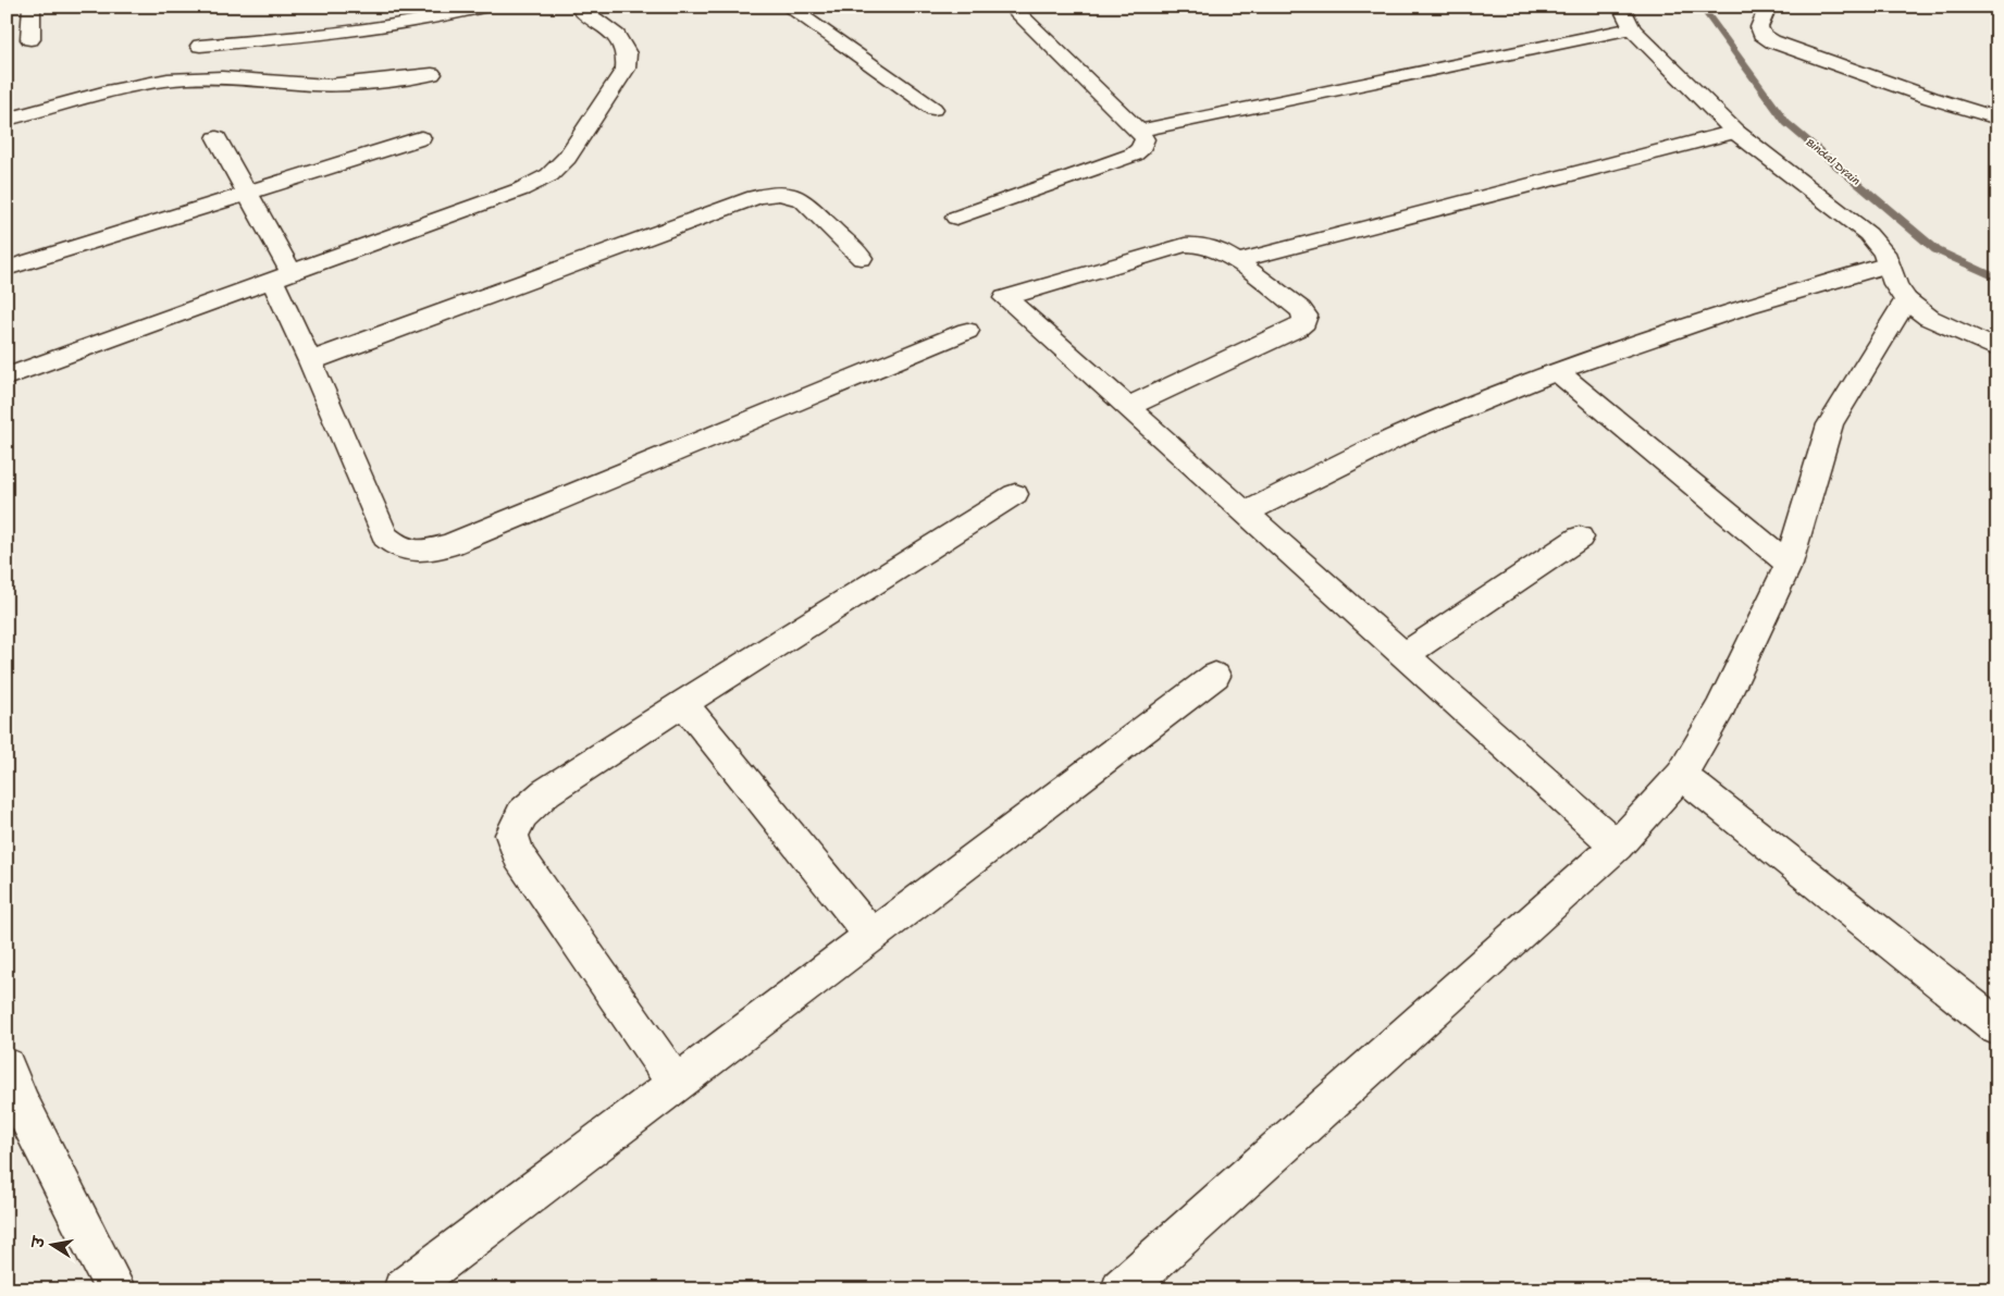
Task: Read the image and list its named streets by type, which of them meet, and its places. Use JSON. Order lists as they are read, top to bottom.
{
  "water": ["Bindal Drain"],
  "north": "left"
}
